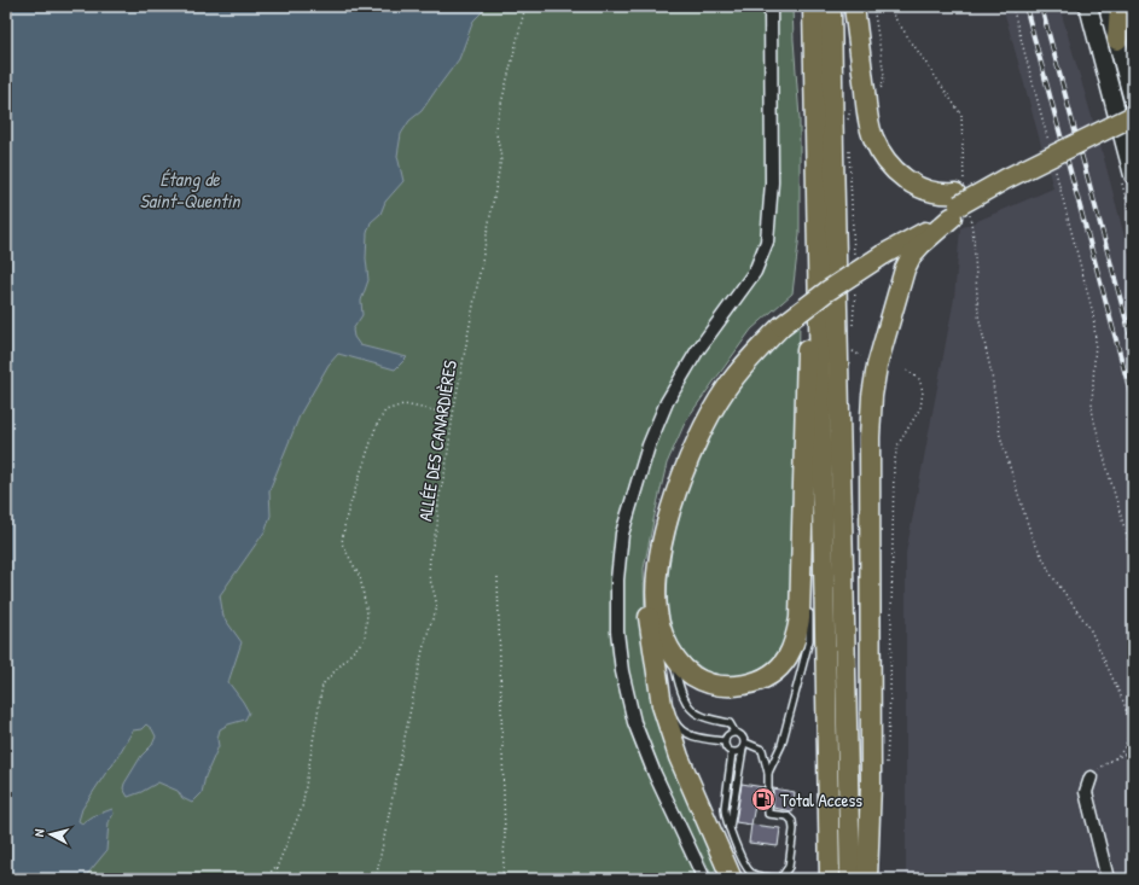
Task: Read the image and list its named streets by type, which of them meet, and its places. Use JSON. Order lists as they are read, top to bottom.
{
  "streets": {
    "path": ["ALLÉE DES CANARDIÈRES"]
  },
  "water": ["Étang de Saint-Quentin"],
  "places": {
    "fuel station": ["Total Access"]
  },
  "north": "left"
}
